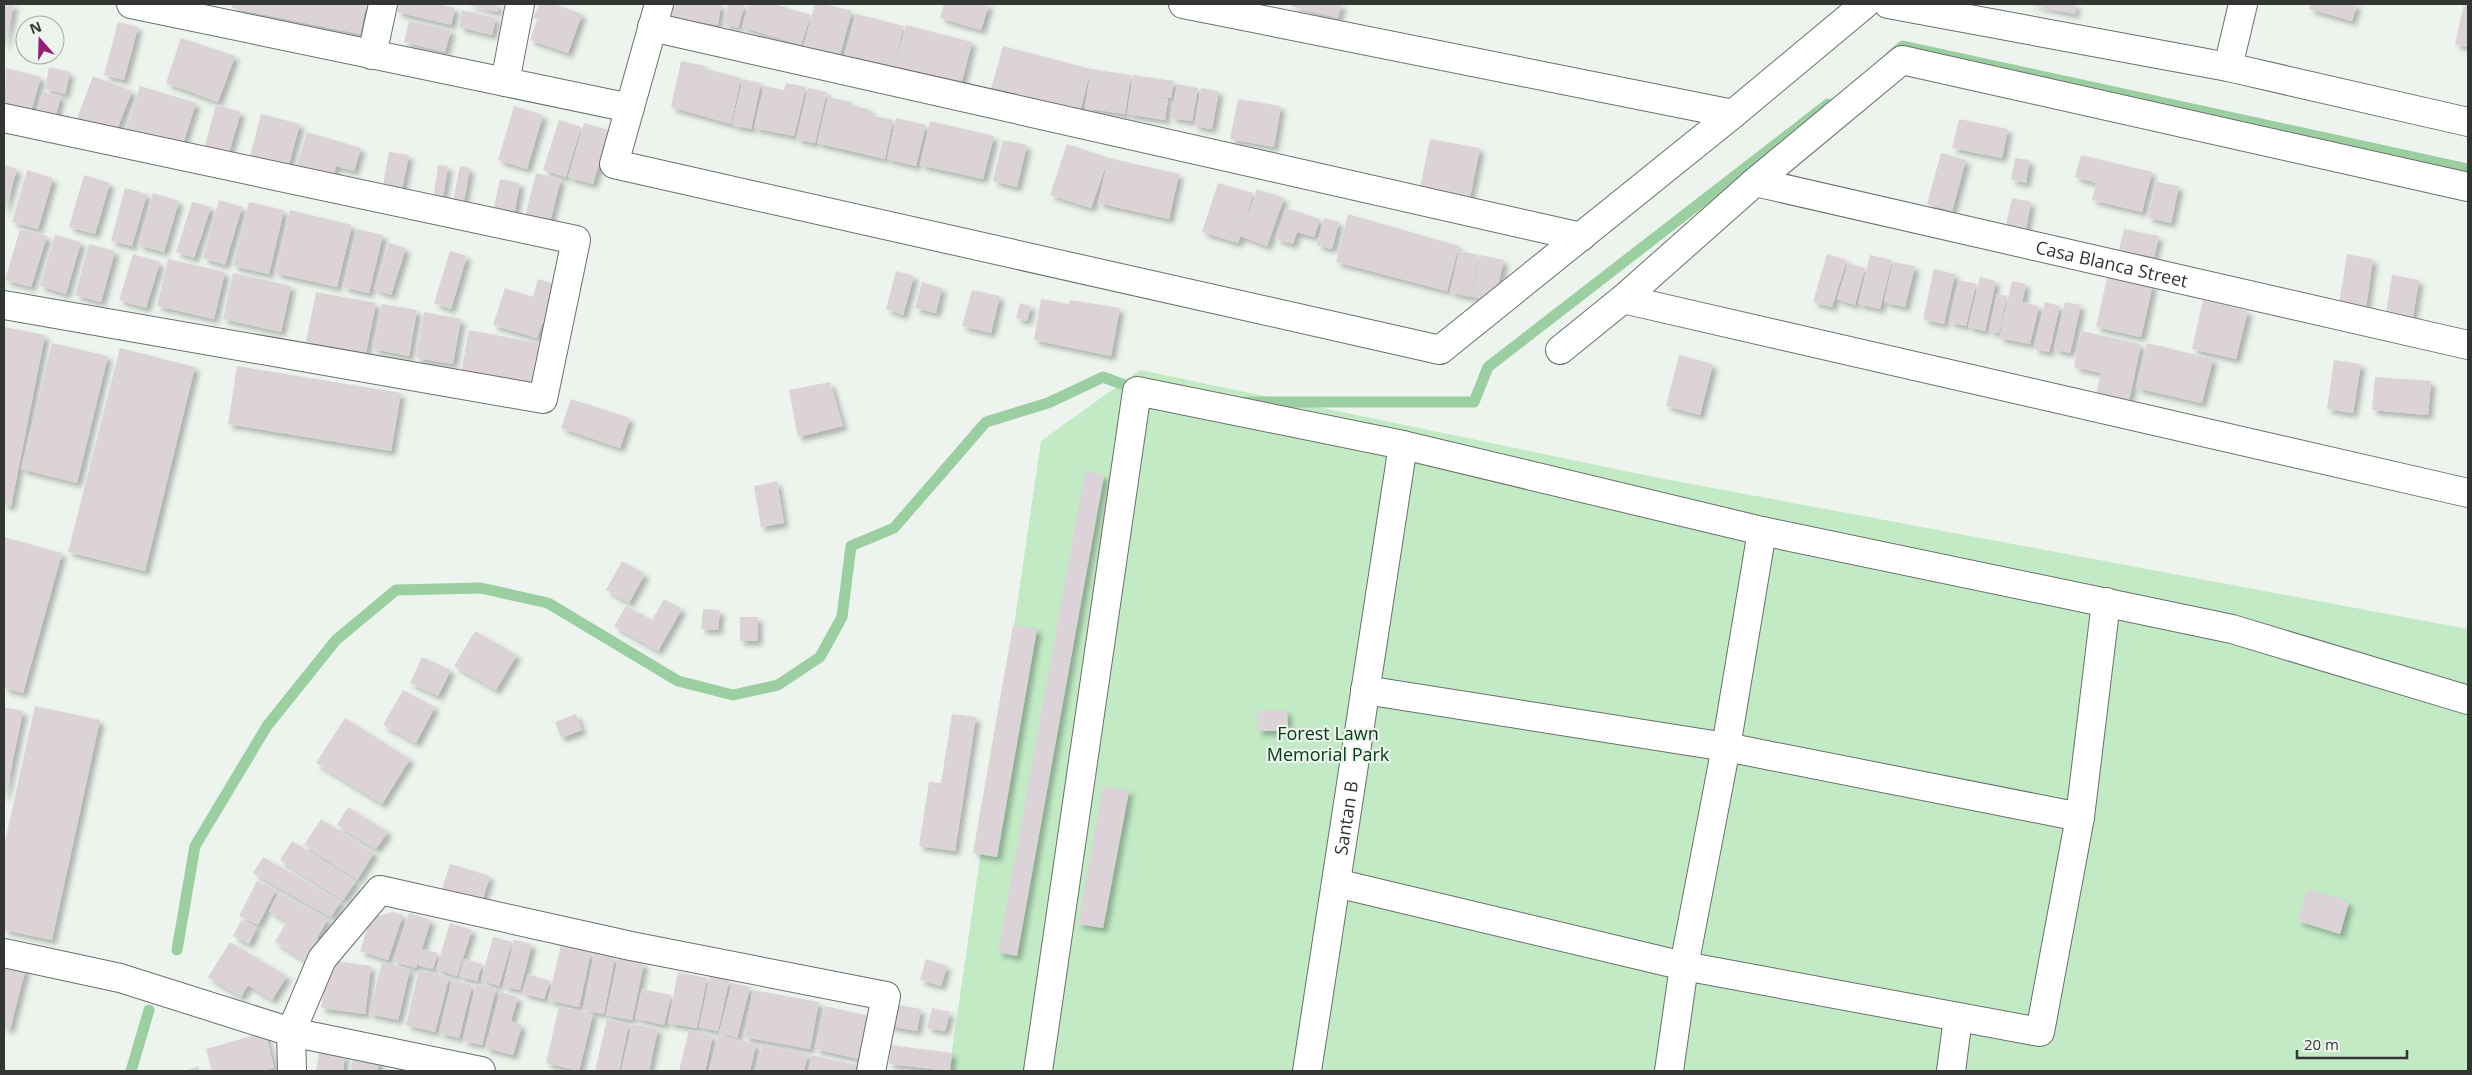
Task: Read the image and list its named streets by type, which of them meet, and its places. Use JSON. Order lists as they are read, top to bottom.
{
  "streets": {
    "street": ["Casa Blanca Street", "Santan B"]
  },
  "parks": ["Forest Lawn Memorial Park"],
  "scale_bar": "20 m",
  "north": "top"
}
